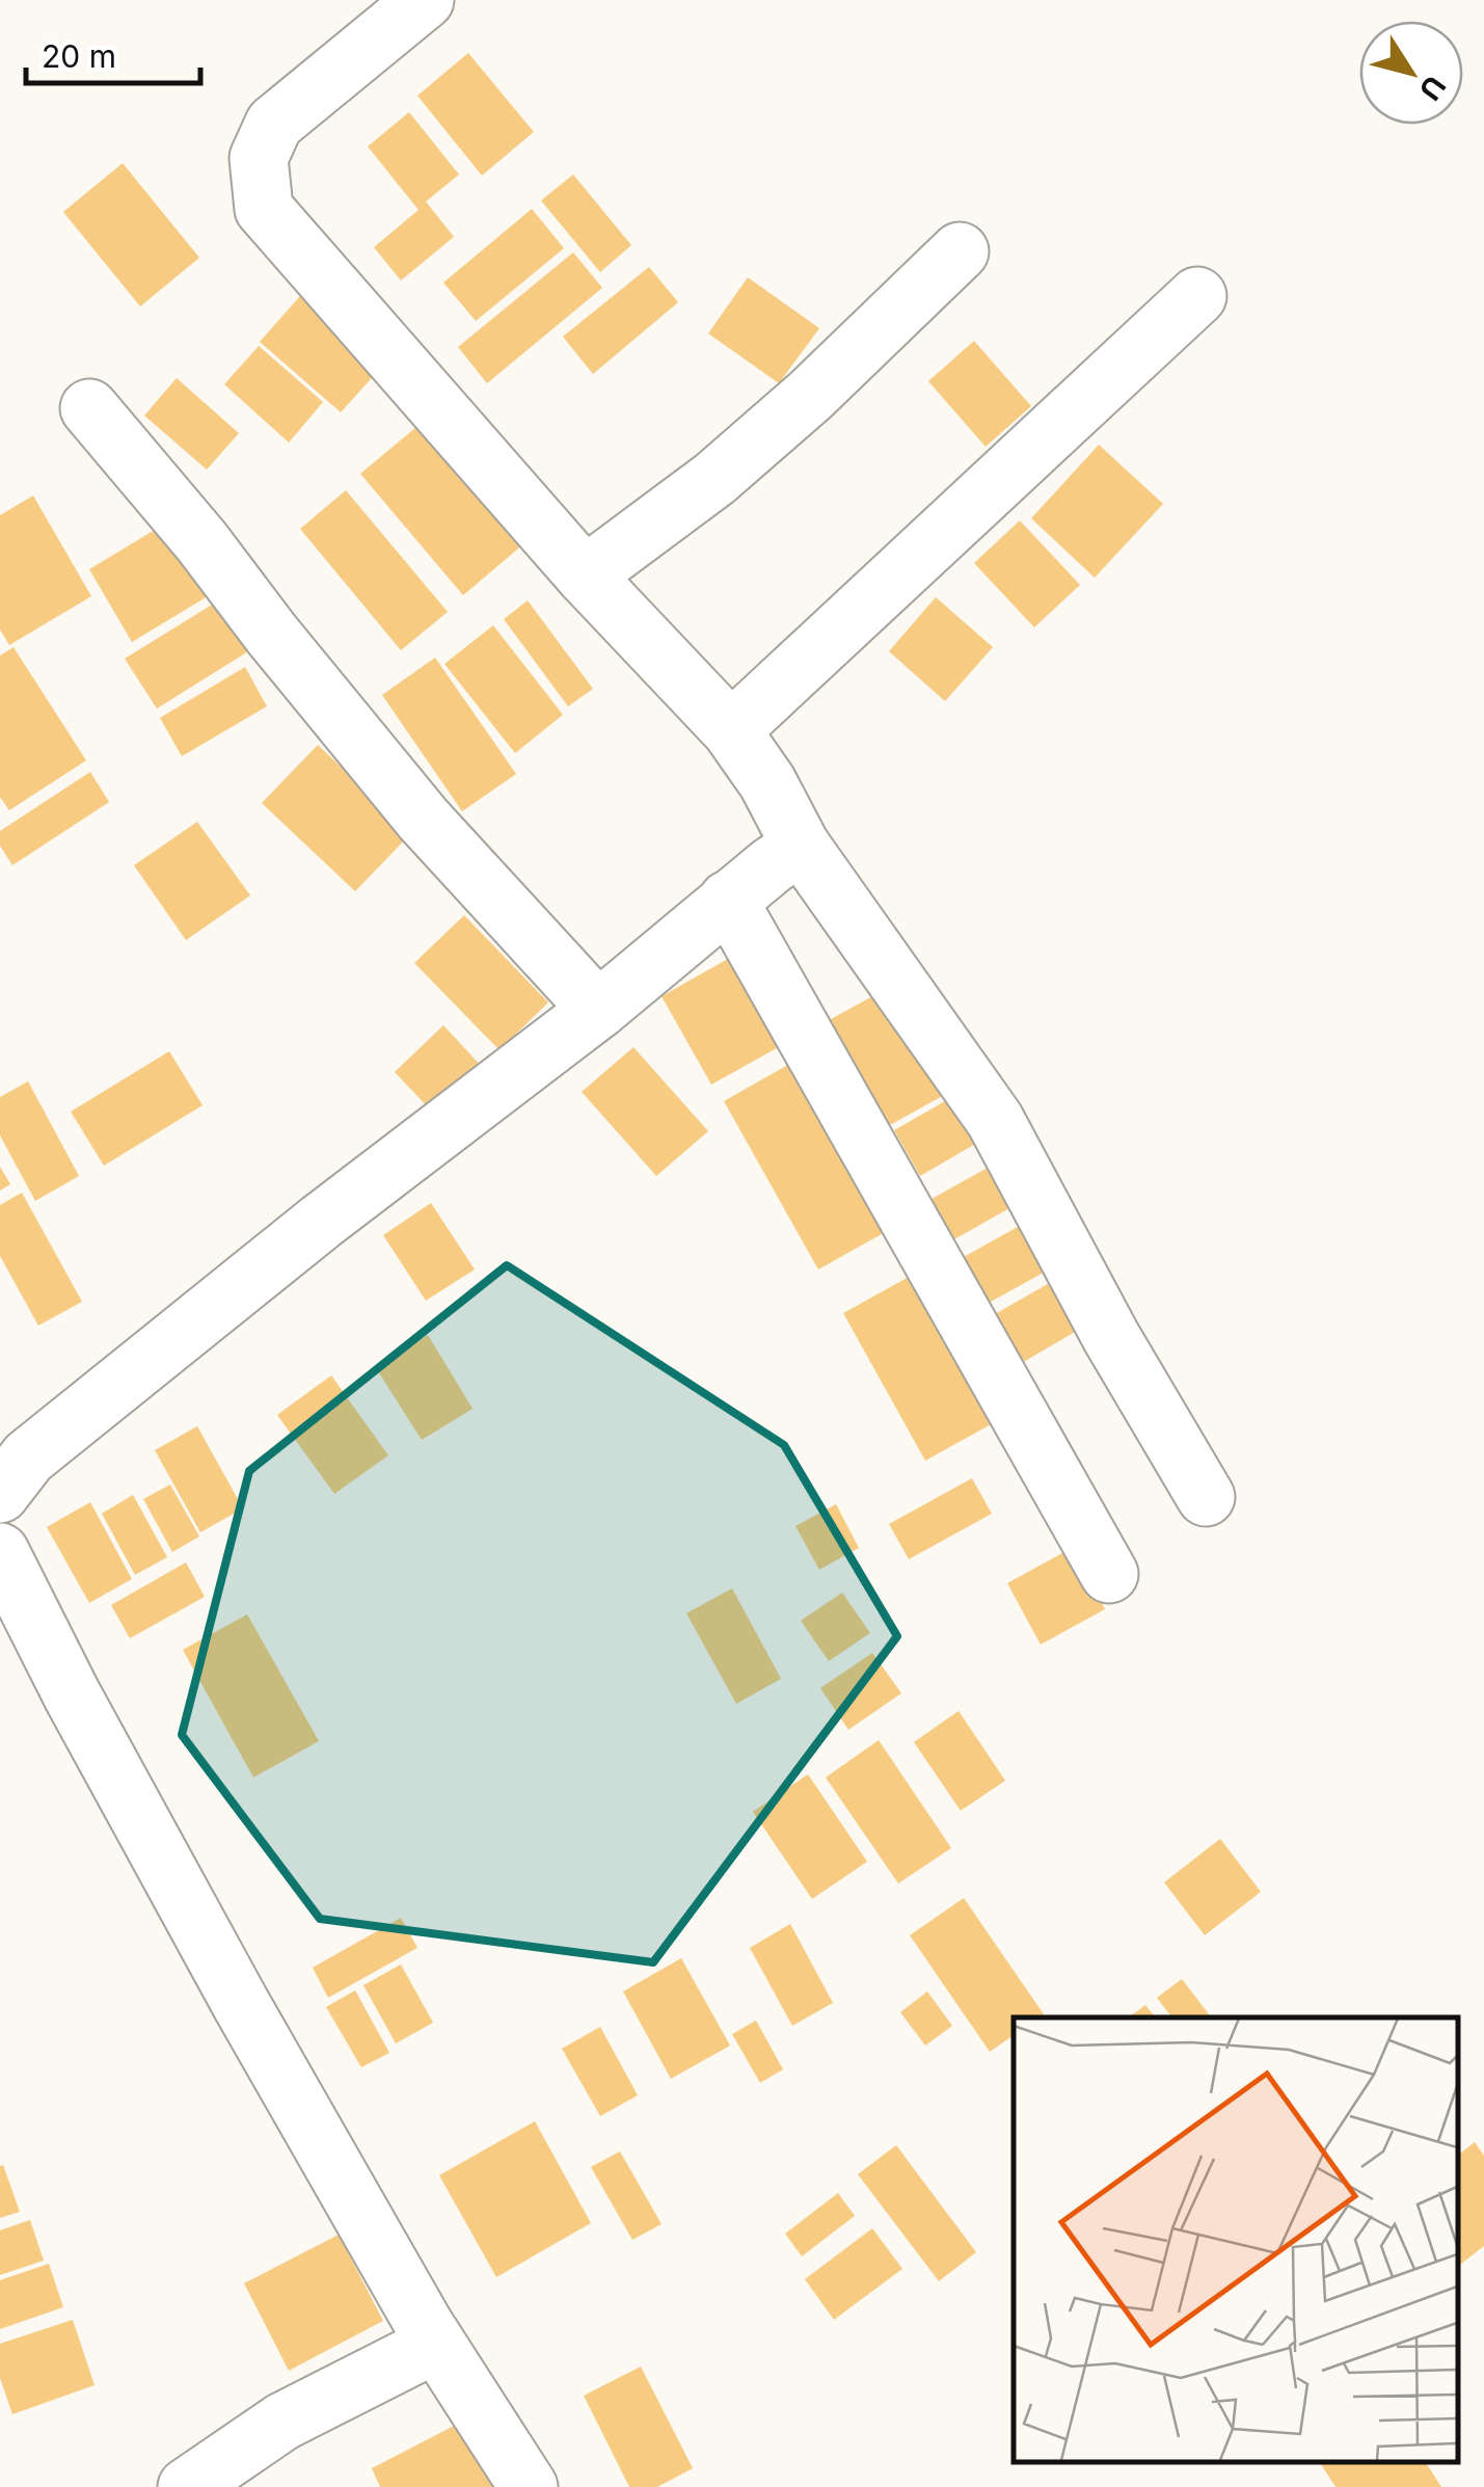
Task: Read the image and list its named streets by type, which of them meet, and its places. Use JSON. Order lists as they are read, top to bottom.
{
  "scale_bar": "20 m",
  "north": "bottom right"
}
